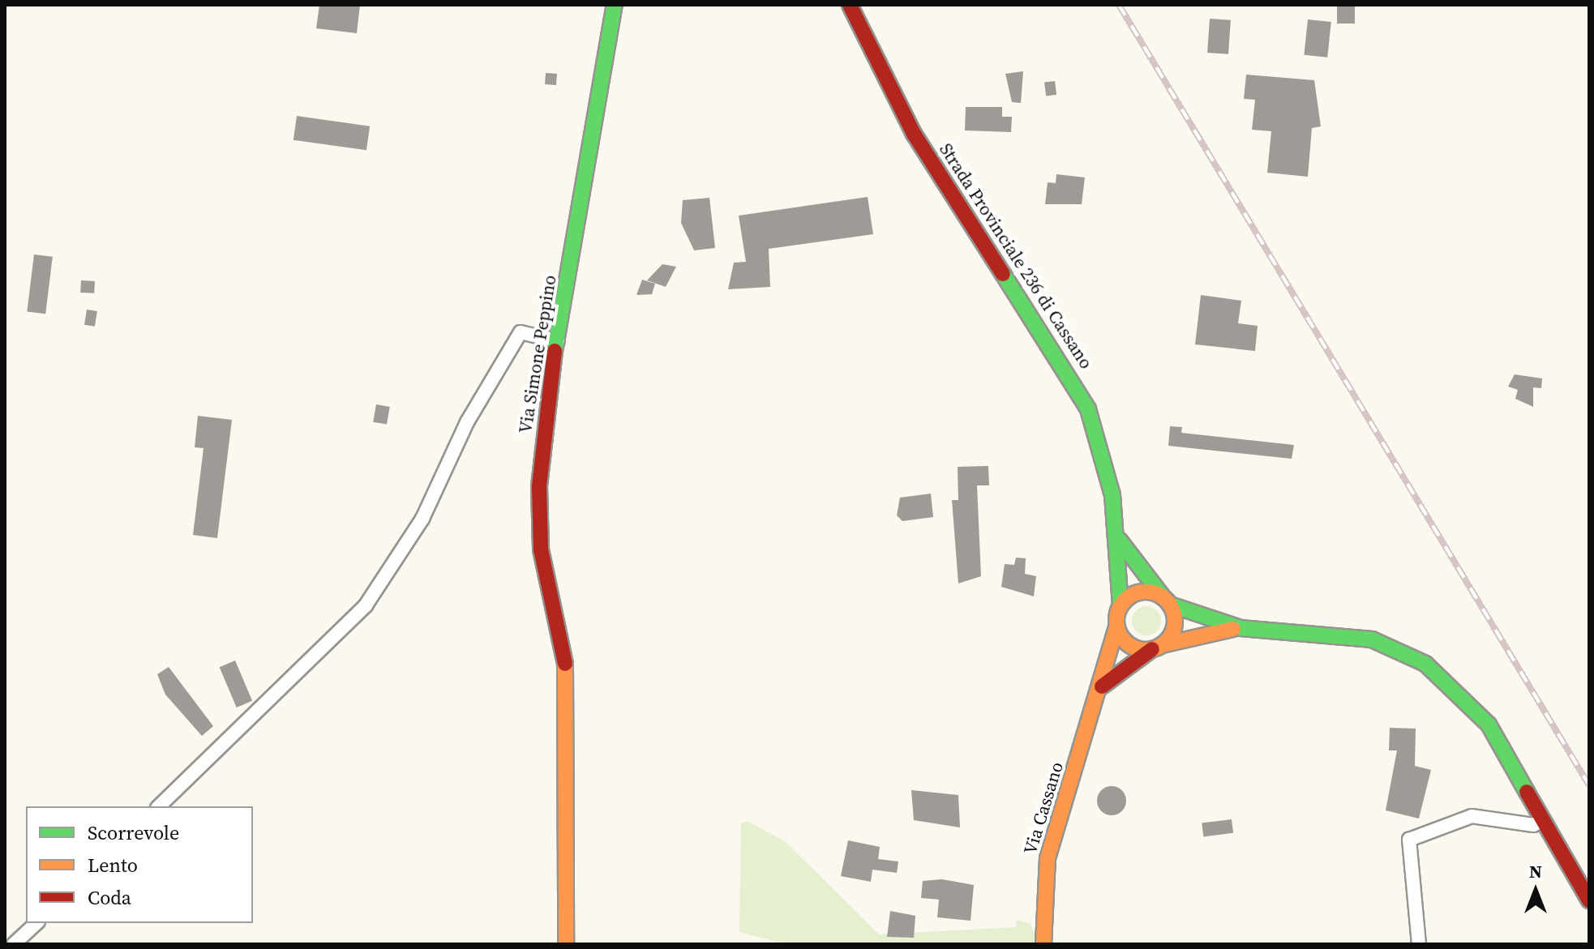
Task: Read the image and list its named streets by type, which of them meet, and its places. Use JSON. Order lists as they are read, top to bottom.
{
  "streets": {
    "main road": ["Strada Provinciale 236 di Cassano", "Via Simone Peppino", "Via Cassano"]
  },
  "crossings": [
    ["Strada Provinciale 236 di Cassano", "Via Cassano"]
  ],
  "legend": ["Scorrevole", "Lento", "Coda"],
  "north": "top"
}
